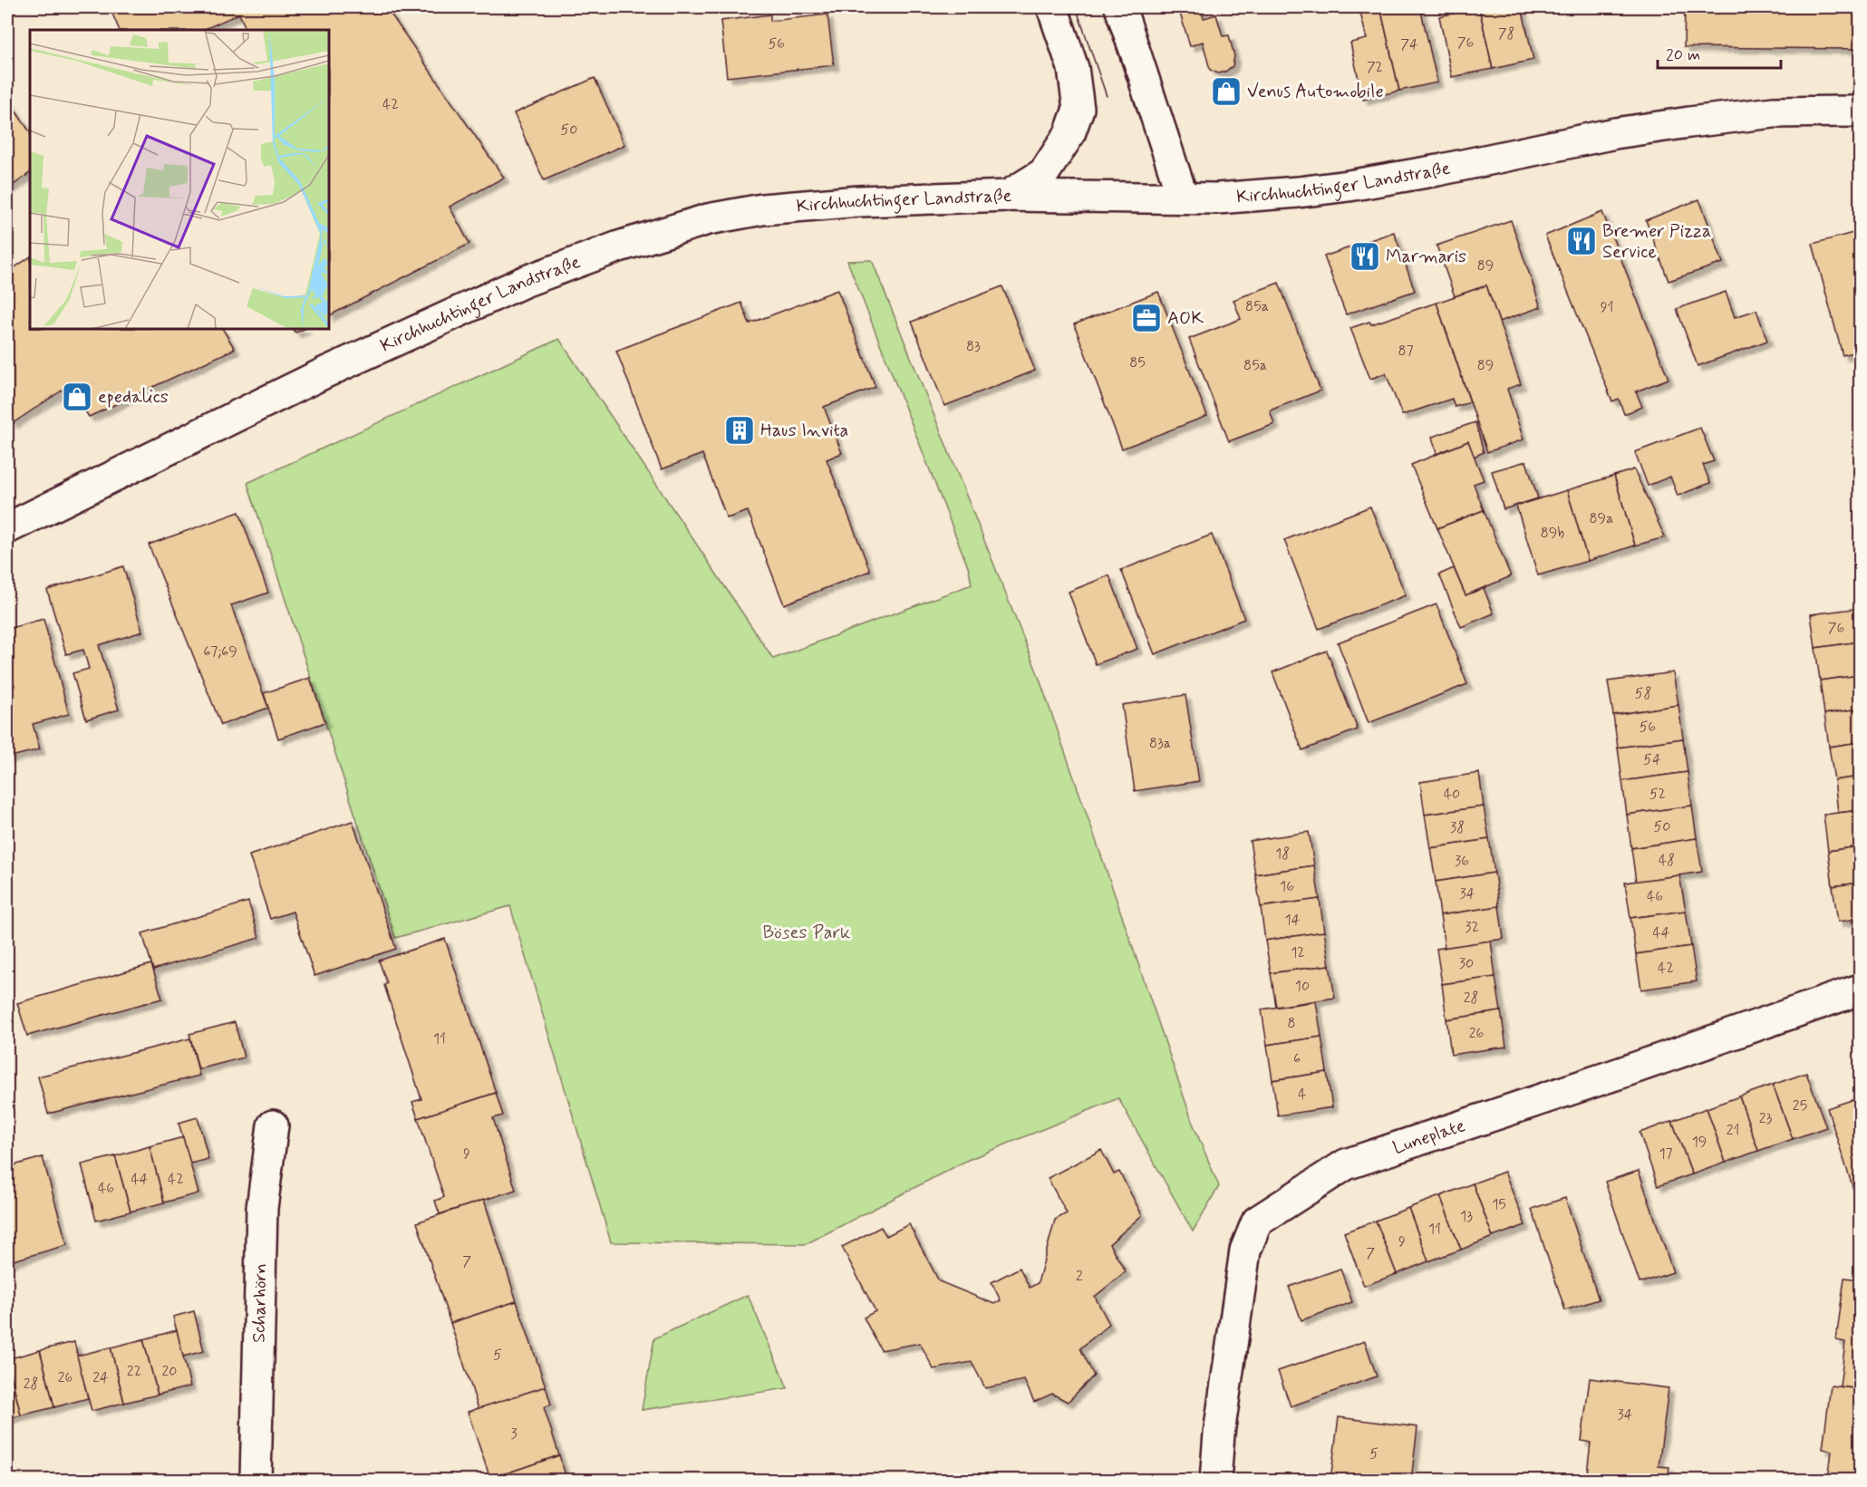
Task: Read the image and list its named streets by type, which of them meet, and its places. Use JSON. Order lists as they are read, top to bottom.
{
  "streets": {
    "main road": ["Kirchhuchtinger Landstraße", "Luneplate", "Scharhörn"]
  },
  "parks": ["Böses Park"],
  "places": {
    "shop": ["Venus Automobile", "epedalics"],
    "restaurant": ["Bremer Pizza Service", "Marmaris"],
    "office": ["AOK"],
    "building": ["Haus Invita"]
  },
  "house_numbers": [
    "78",
    "76",
    "56",
    "74",
    "72",
    "42",
    "50",
    "89",
    "85a",
    "91",
    "83",
    "87",
    "85",
    "85a",
    "89",
    "89a",
    "89b",
    "76",
    "67;69",
    "58",
    "56",
    "83a",
    "54",
    "40",
    "52",
    "50",
    "38",
    "18",
    "48",
    "36",
    "16",
    "34",
    "46",
    "14",
    "32",
    "44",
    "12",
    "30",
    "42",
    "10",
    "28",
    "8",
    "26",
    "11",
    "6",
    "4",
    "25",
    "23",
    "21",
    "19",
    "9",
    "17",
    "44",
    "42",
    "46",
    "15",
    "13",
    "11",
    "9",
    "7",
    "7",
    "2",
    "5",
    "22",
    "20",
    "26",
    "24",
    "28",
    "34",
    "3",
    "5"
  ],
  "scale_bar": "20 m"
}
